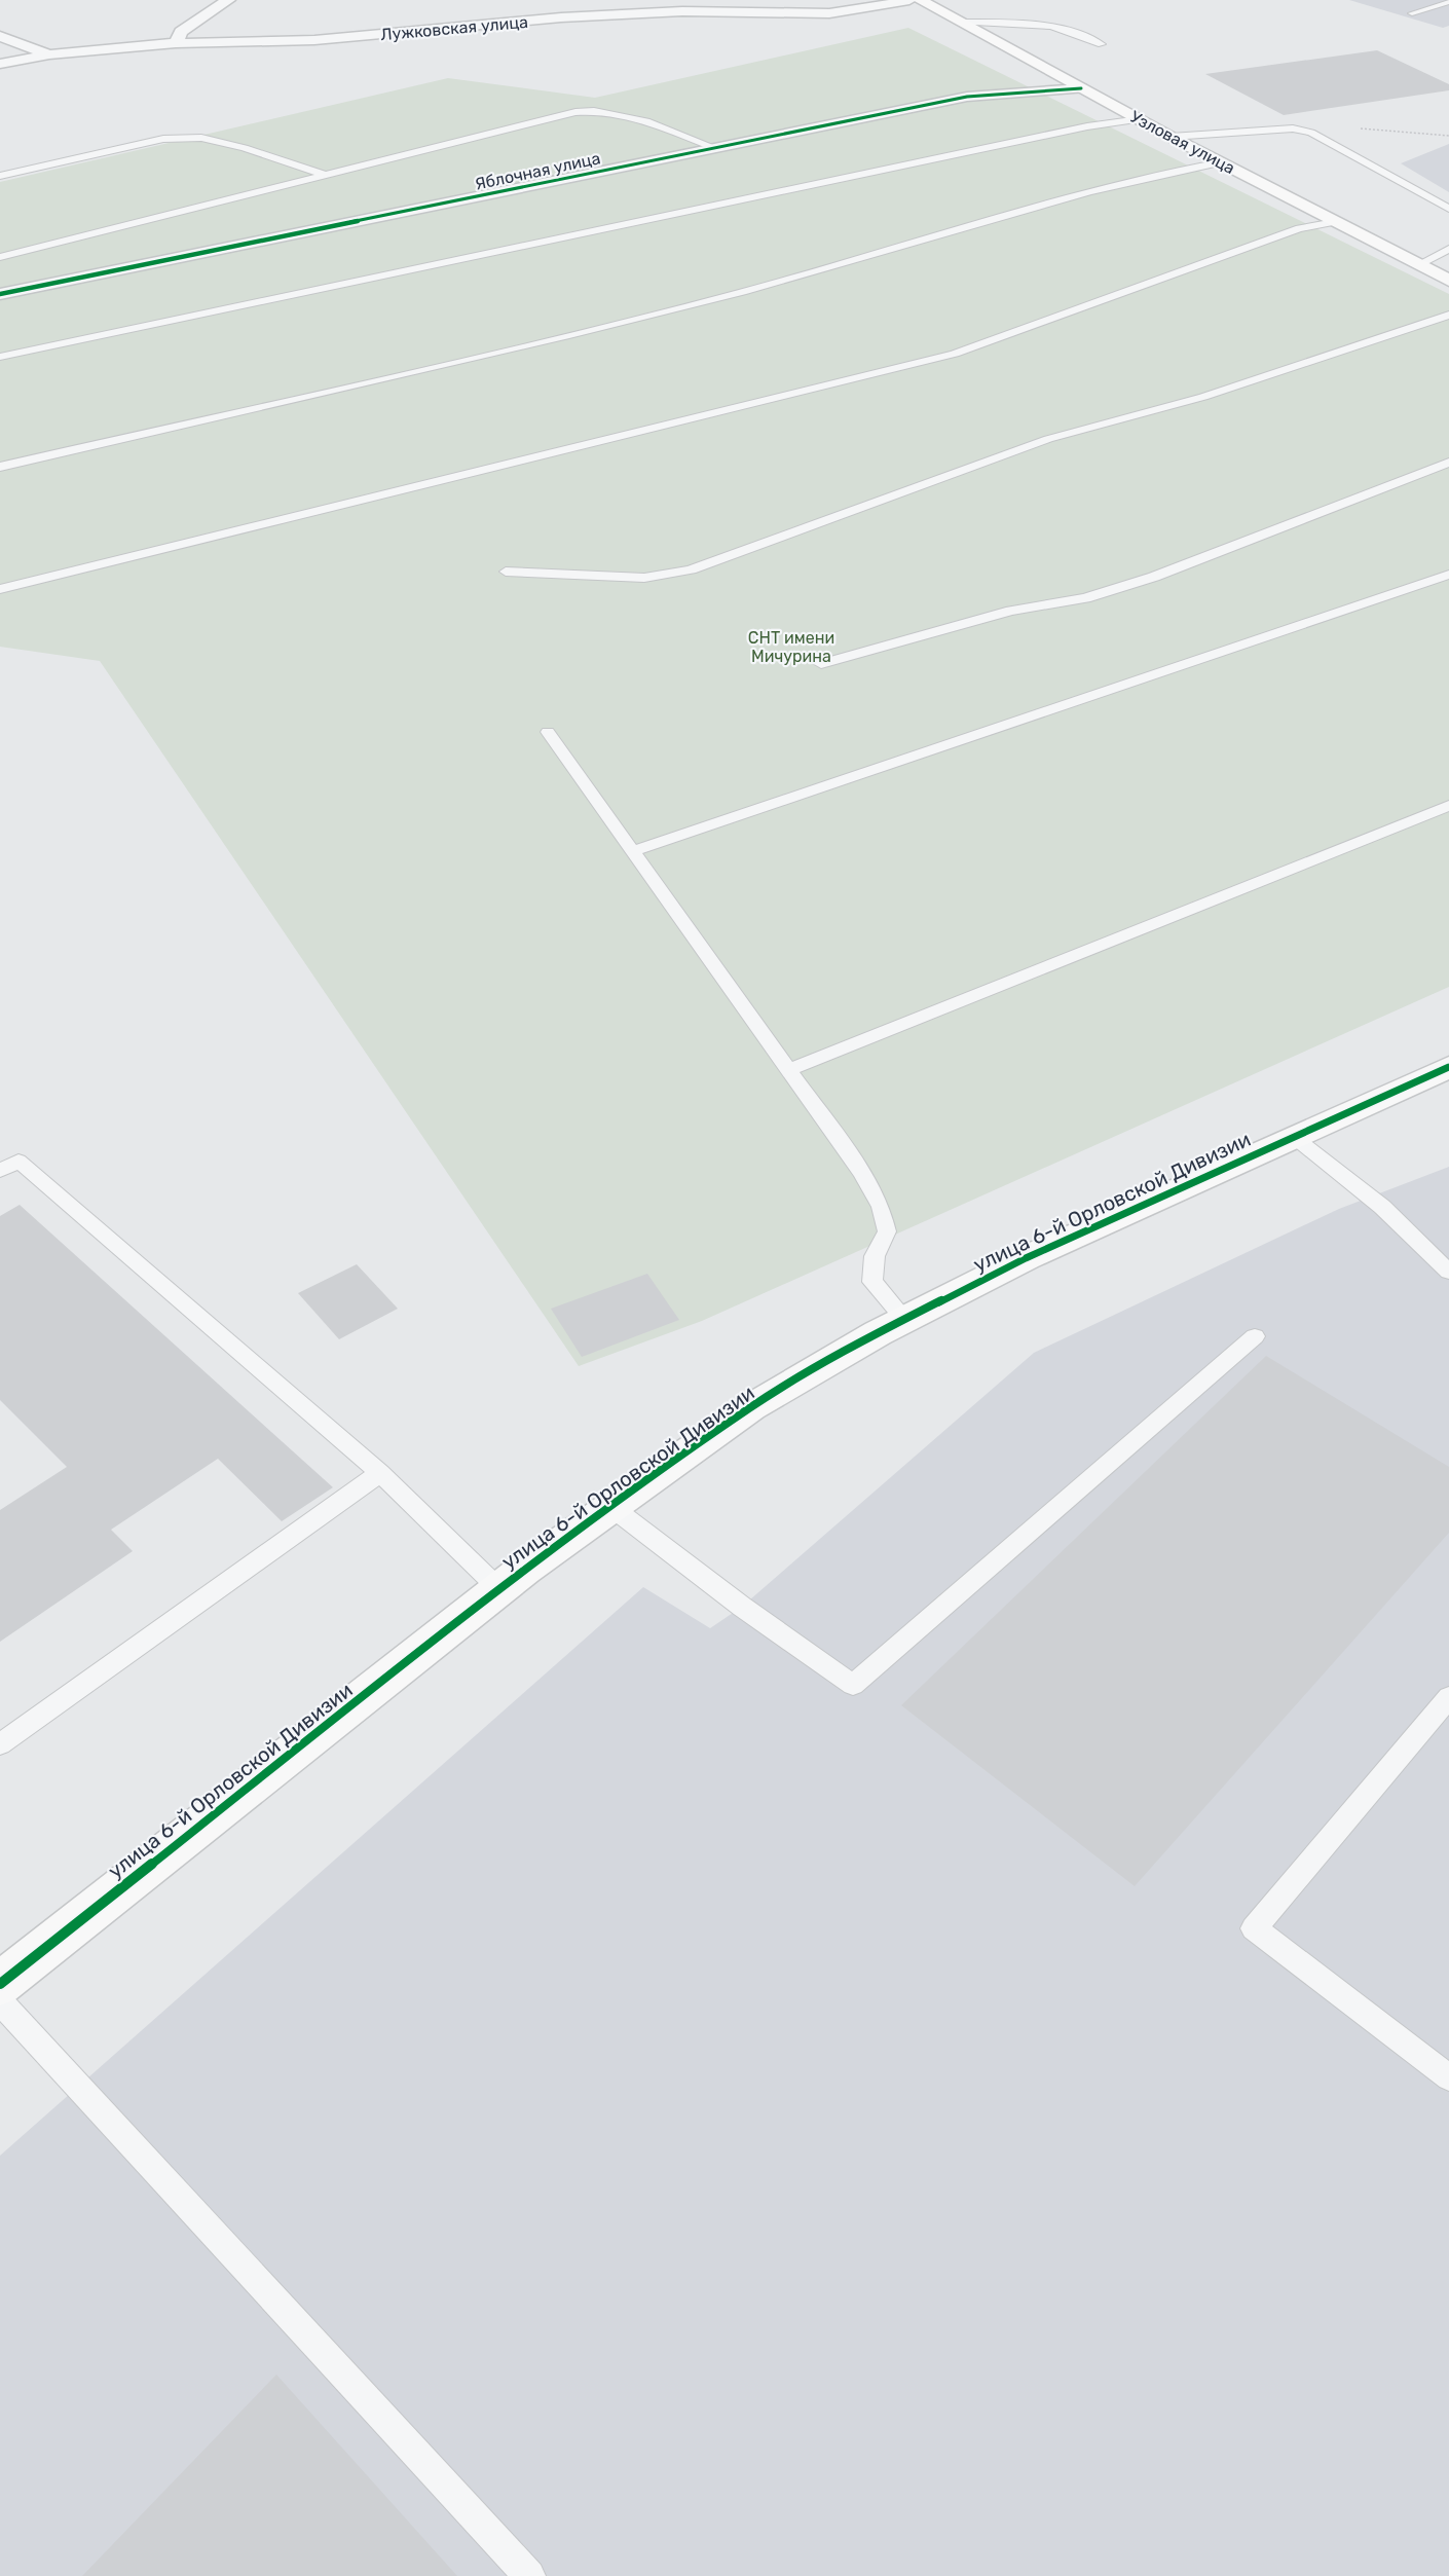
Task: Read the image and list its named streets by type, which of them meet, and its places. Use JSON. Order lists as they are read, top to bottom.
{
  "streets": {
    "street": [
      "Лужковская улица",
      "Узловая улица",
      "Яблочная улица",
      "улица 6-й Орловской Дивизии"
    ]
  },
  "crossings": [
    ["Узловая улица", "Яблочная улица"]
  ],
  "parks": ["СНТ имени Мичурина"]
}
